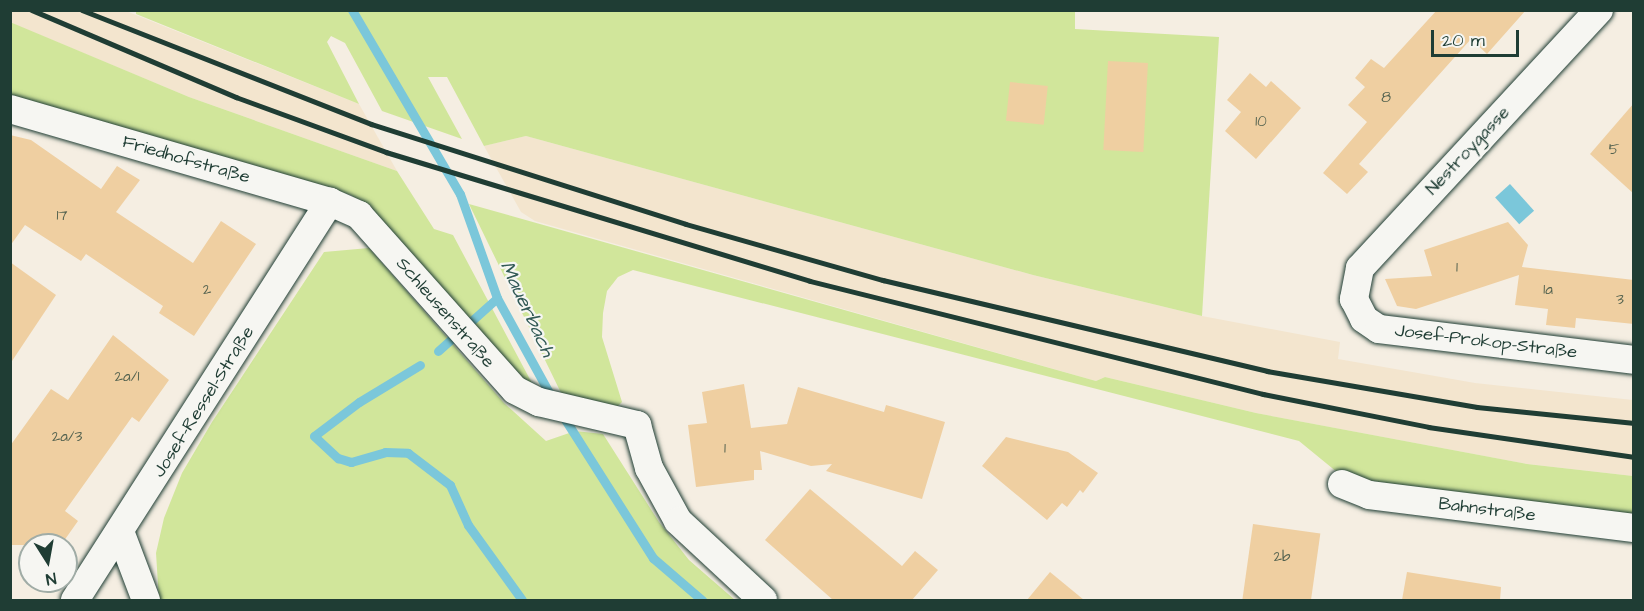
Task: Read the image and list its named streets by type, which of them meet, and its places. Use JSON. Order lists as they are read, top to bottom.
{
  "streets": {
    "street": [
      "Nestroygasse",
      "Friedhofstraße",
      "Schleusenstraße",
      "Josef-Prokop-Straße",
      "Josef-Ressel-Straße",
      "Bahnstraße"
    ]
  },
  "crossings": [
    ["Nestroygasse", "Josef-Prokop-Straße"],
    ["Friedhofstraße", "Schleusenstraße"],
    ["Friedhofstraße", "Josef-Ressel-Straße"]
  ],
  "water": ["Mauerbach"],
  "house_numbers": [
    "8",
    "10",
    "5",
    "17",
    "1",
    "2",
    "1a",
    "3",
    "2a/1",
    "2a/3",
    "1",
    "2b"
  ],
  "scale_bar": "20 m",
  "north": "bottom"
}
